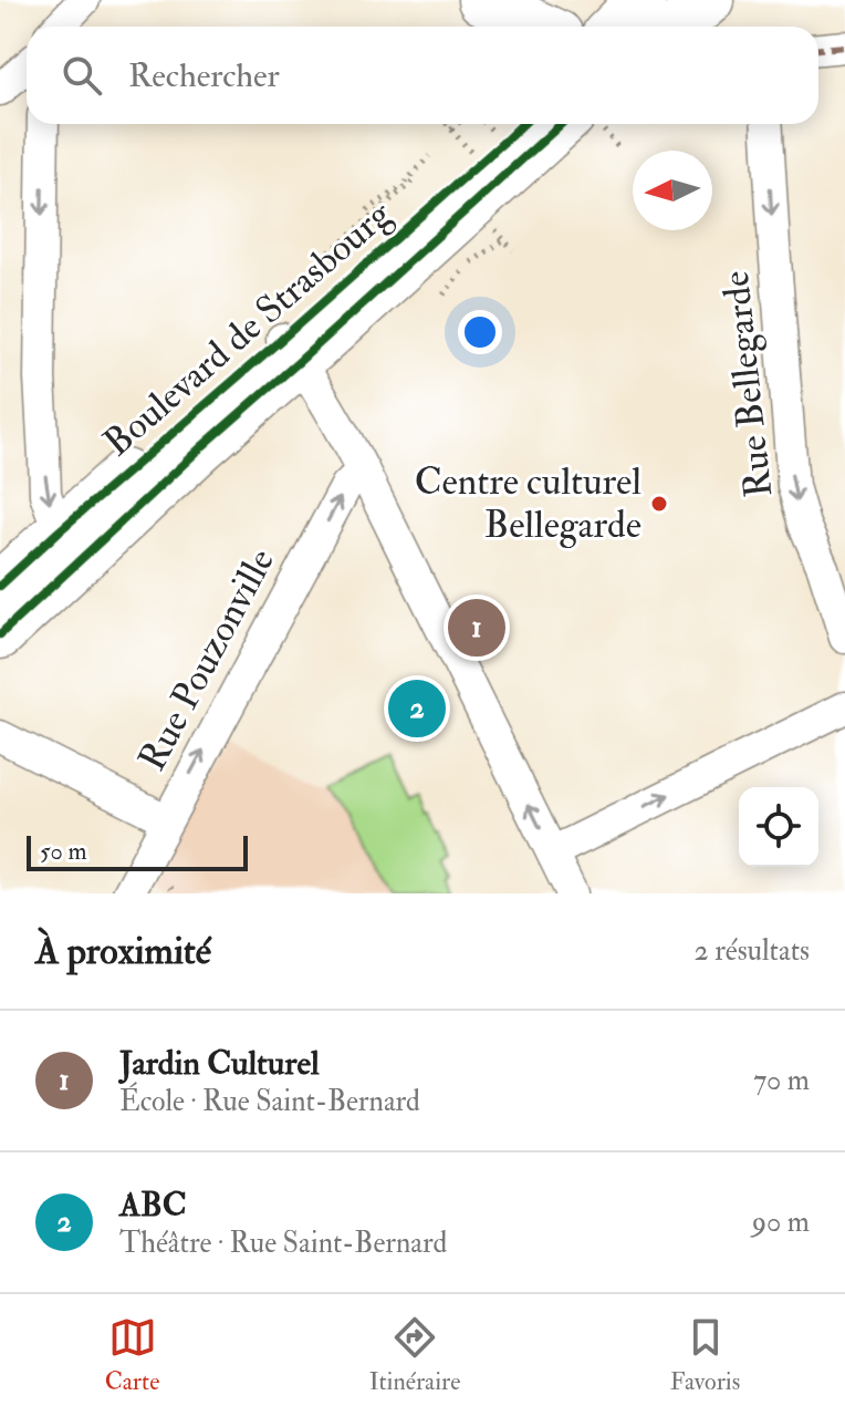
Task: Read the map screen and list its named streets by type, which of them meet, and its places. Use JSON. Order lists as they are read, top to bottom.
{
  "streets": {
    "main road": ["Boulevard de Strasbourg"],
    "street": ["Rue Bellegarde", "Rue Pouzonville"]
  },
  "one_way": ["Rue Bellegarde", "Rue Pouzonville"],
  "places": ["Centre culturel Bellegarde"],
  "scale_bar": "50 m",
  "north": "left",
  "page": {
    "search": "Rechercher",
    "pins": ["1", "2"],
    "scale": "50 m",
    "heading": ["À proximité", "2 résultats"],
    "list": [
      {
        "mark": "1",
        "name": "Jardin Culturel",
        "note": "École · Rue Saint-Bernard",
        "value": "70 m"
      },
      {
        "mark": "2",
        "name": "ABC",
        "note": "Théâtre · Rue Saint-Bernard",
        "value": "90 m"
      }
    ],
    "nav": ["Carte", "Itinéraire", "Favoris"]
  }
}
